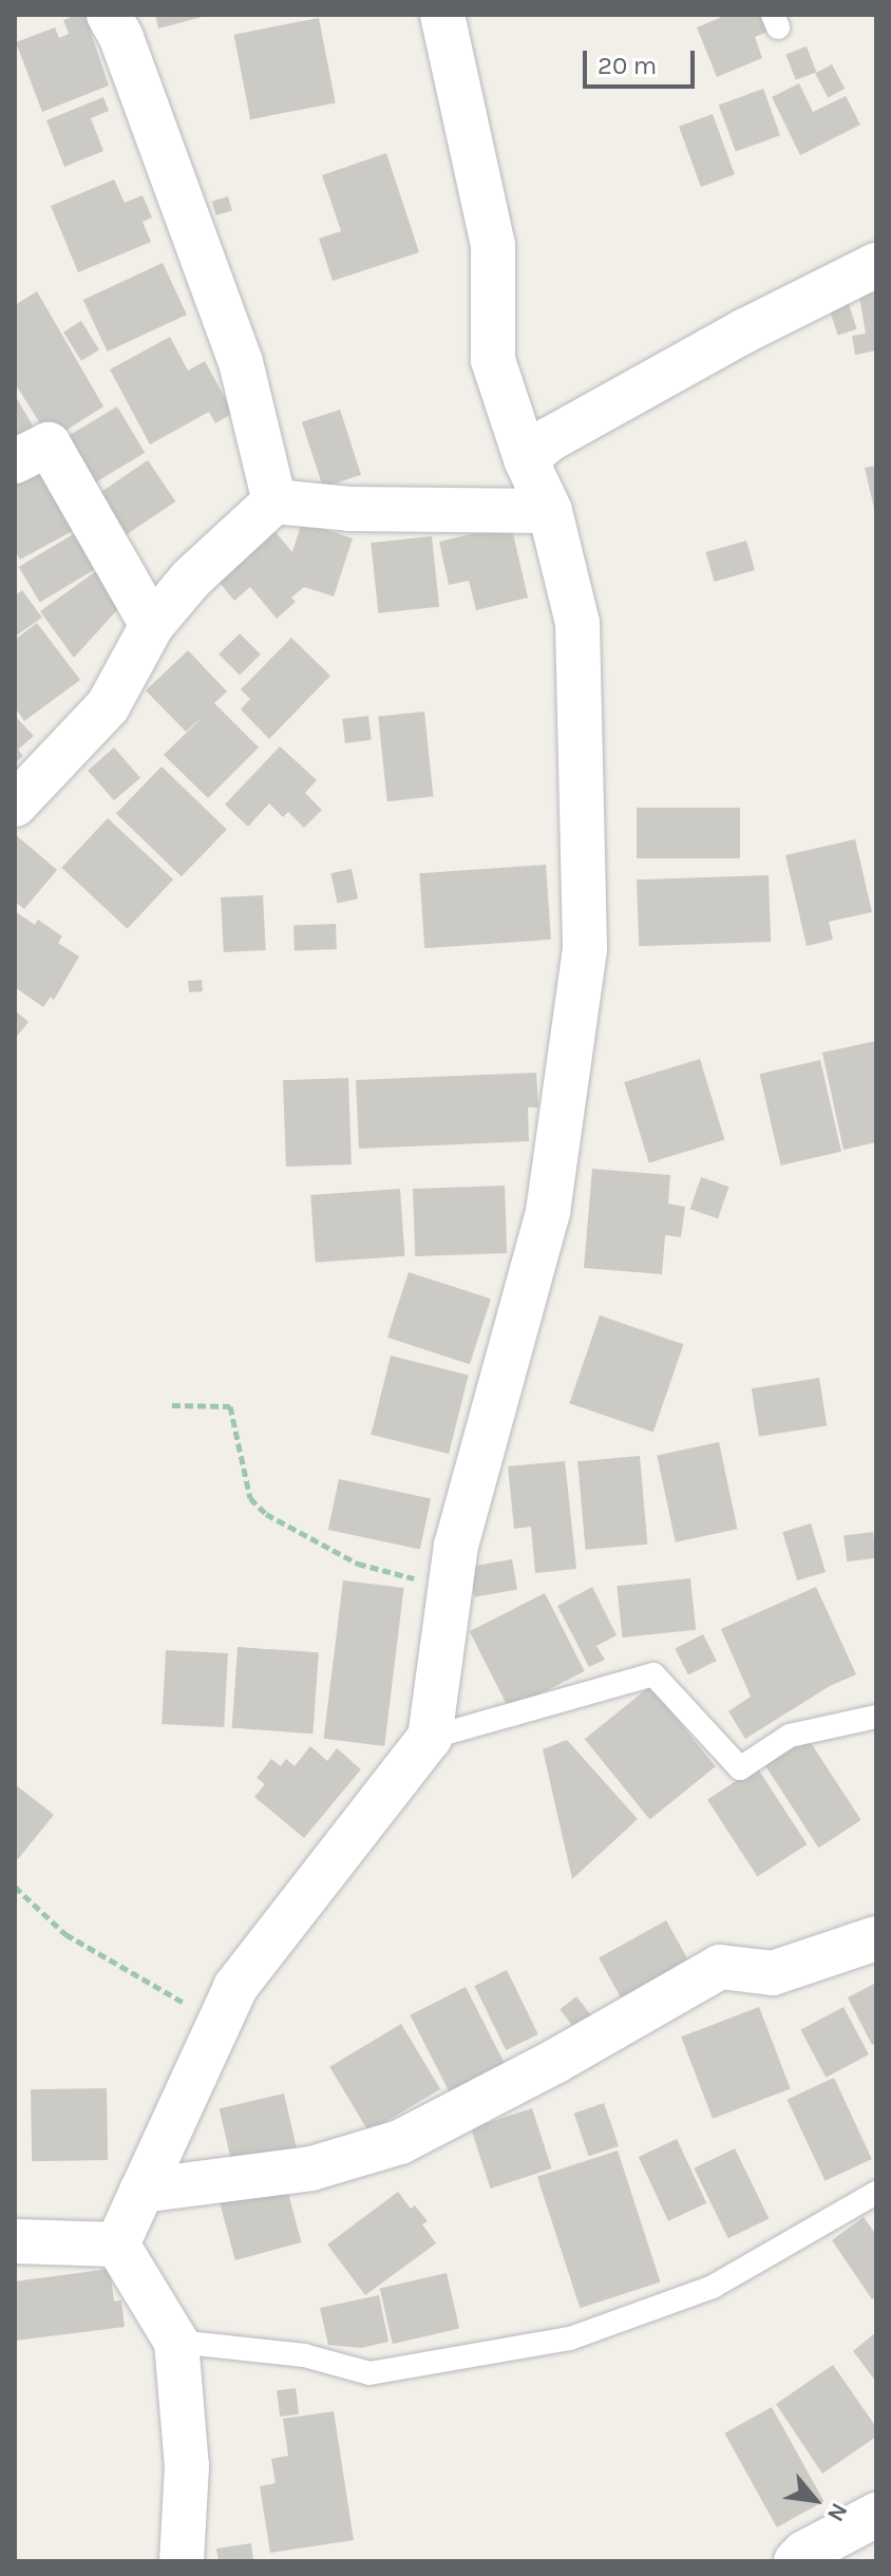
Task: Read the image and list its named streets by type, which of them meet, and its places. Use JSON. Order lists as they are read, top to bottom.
{
  "scale_bar": "20 m",
  "north": "bottom right"
}
